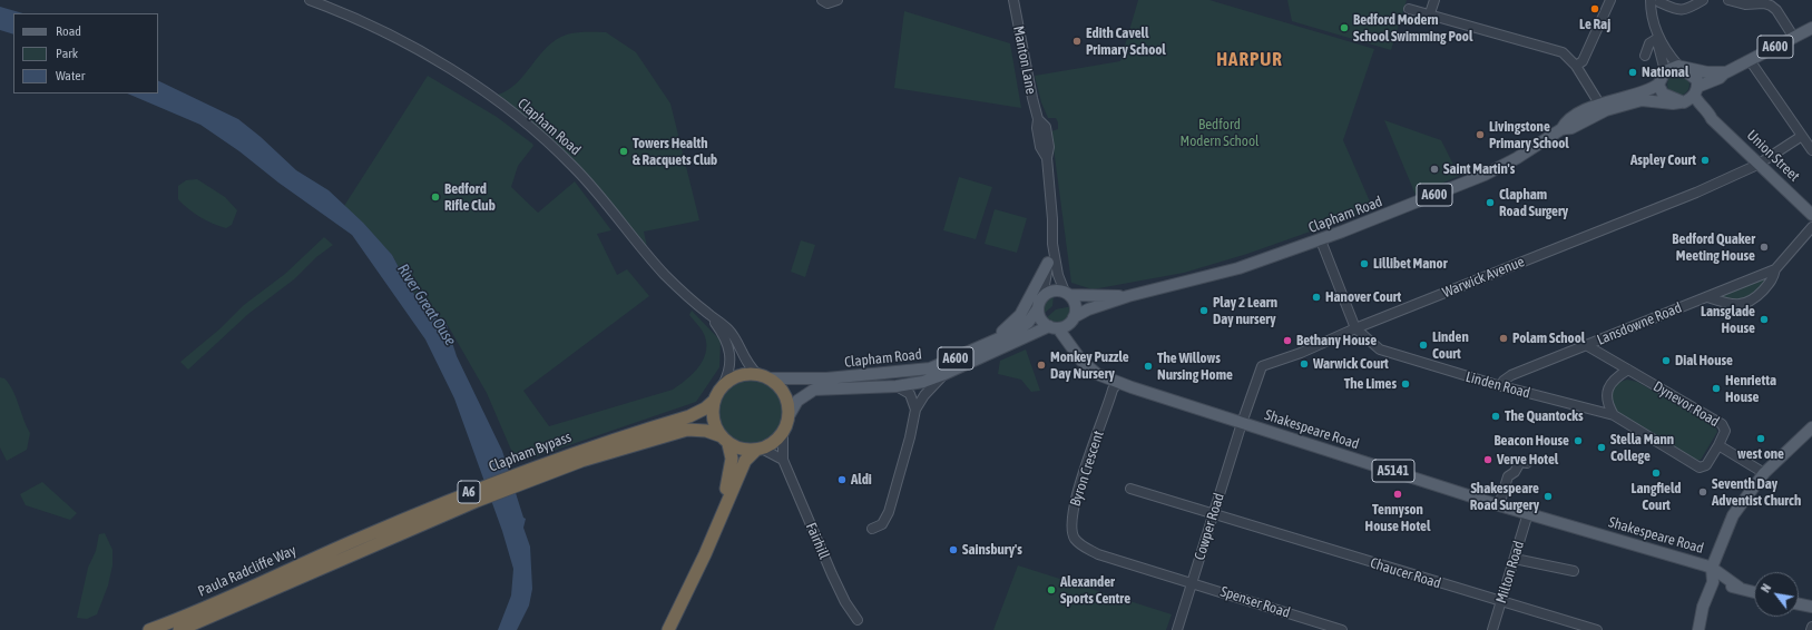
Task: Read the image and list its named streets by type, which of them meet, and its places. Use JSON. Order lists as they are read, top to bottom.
{
  "streets": {
    "highway": ["Clapham Bypass", "A6", "Paula Radcliffe Way"],
    "main road": [
      "A600",
      "Clapham Road",
      "Union Street",
      "Shakespeare Road",
      "A5141"
    ],
    "street": [
      "Manton Lane",
      "Warwick Avenue",
      "Lansdowne Road",
      "Linden Road",
      "Dynevor Road",
      "Byron Crescent",
      "Cowper Road",
      "Fairhill",
      "Milton Road",
      "Chaucer Road",
      "Spenser Road"
    ]
  },
  "crossings": [
    ["A600", "Manton Lane"],
    ["A600", "Clapham Road"],
    ["A600", "Union Street"],
    ["A600", "Shakespeare Road"],
    ["Manton Lane", "Clapham Road"],
    ["Manton Lane", "Shakespeare Road"],
    ["Clapham Road", "Union Street"],
    ["Clapham Road", "Linden Road"],
    ["Clapham Road", "Shakespeare Road"],
    ["Clapham Road", "Clapham Bypass"],
    ["Clapham Road", "Fairhill"],
    ["Union Street", "Warwick Avenue"],
    ["Warwick Avenue", "Linden Road"],
    ["Warwick Avenue", "Shakespeare Road"],
    ["Warwick Avenue", "Cowper Road"],
    ["Lansdowne Road", "Linden Road"],
    ["Lansdowne Road", "Dynevor Road"],
    ["Linden Road", "Dynevor Road"],
    ["Shakespeare Road", "Byron Crescent"],
    ["Shakespeare Road", "Cowper Road"],
    ["Shakespeare Road", "Milton Road"],
    ["Clapham Bypass", "Fairhill"],
    ["Clapham Bypass", "Paula Radcliffe Way"],
    ["Byron Crescent", "Cowper Road"],
    ["Byron Crescent", "Spenser Road"],
    ["Cowper Road", "Chaucer Road"],
    ["Cowper Road", "Spenser Road"],
    ["Milton Road", "Chaucer Road"]
  ],
  "districts": ["HARPUR"],
  "water": ["River Great Ouse"],
  "parks": ["Bedford Modern School"],
  "places": [
    "Le Raj",
    "Bedford Modern School Swimming Pool",
    "Edith Cavell Primary School",
    "National",
    "Livingstone Primary School",
    "Towers Health & Racquets Club",
    "Aspley Court",
    "Saint Martin's",
    "Bedford Rifle Club",
    "Clapham Road Surgery",
    "Bedford Quaker Meeting House",
    "Lillibet Manor",
    "Hanover Court",
    "Play 2 Learn Day nursery",
    "Lansglade House",
    "Polam School",
    "Bethany House",
    "Linden Court",
    "Dial House",
    "Warwick Court",
    "Monkey Puzzle Day Nursery",
    "The Willows Nursing Home",
    "The Limes",
    "Henrietta House",
    "The Quantocks",
    "west one",
    "Beacon House",
    "Stella Mann College",
    "Verve Hotel",
    "Langfield Court",
    "Aldi",
    "Seventh Day Adventist Church",
    "Tennyson House Hotel",
    "Shakespeare Road Surgery",
    "Sainsbury's",
    "Alexander Sports Centre"
  ],
  "legend": ["Road", "Park", "Water"],
  "north": "top left"
}
